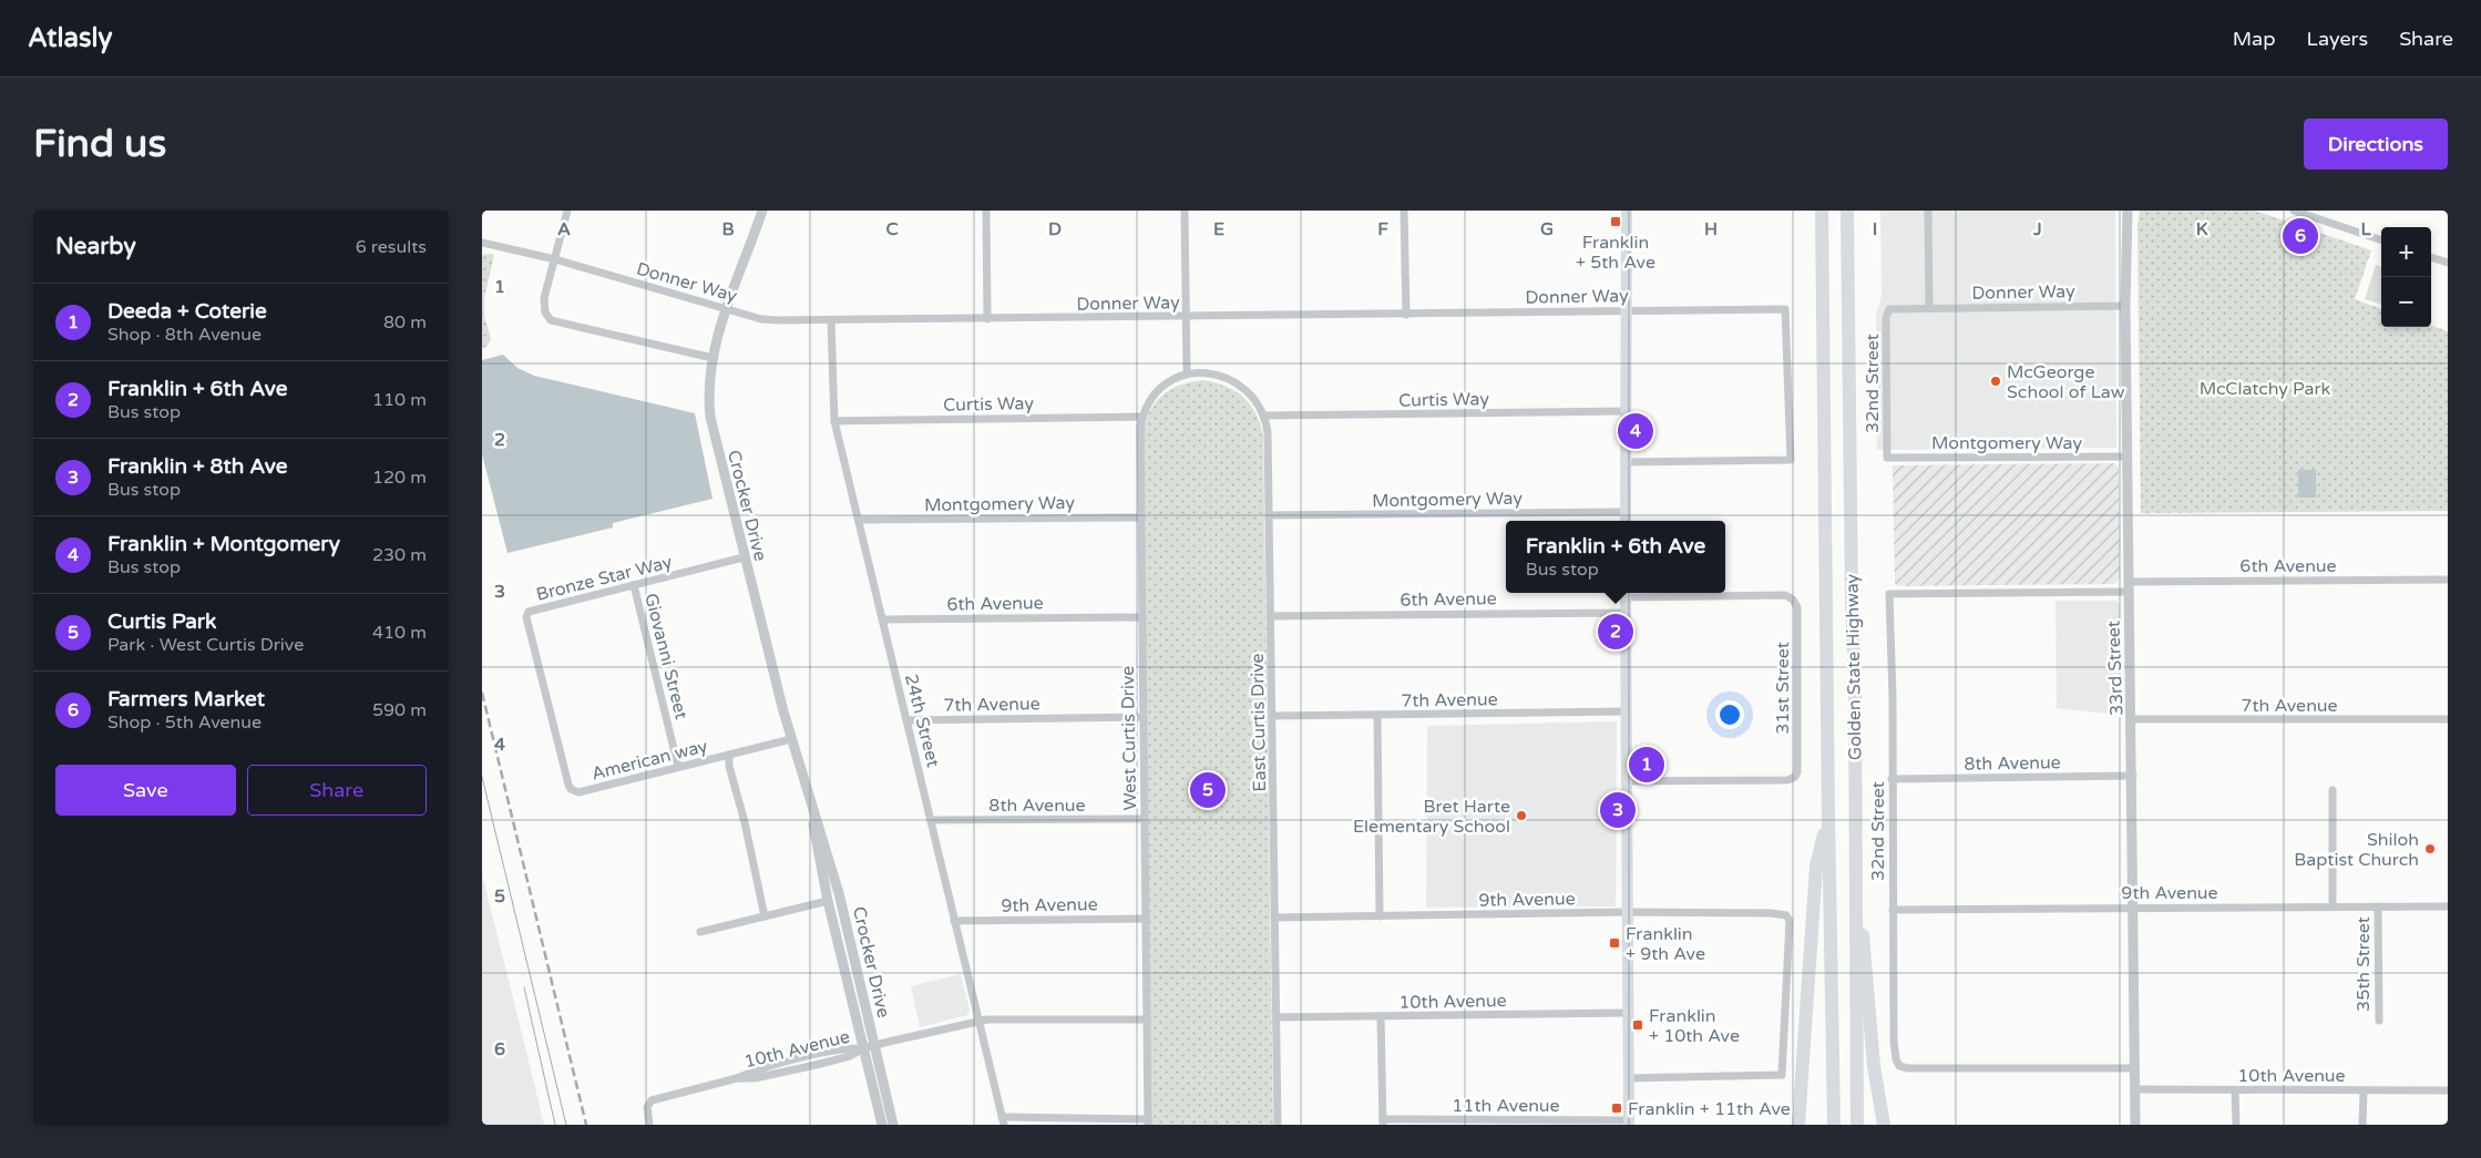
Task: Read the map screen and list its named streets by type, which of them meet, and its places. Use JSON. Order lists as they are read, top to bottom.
{
  "streets": {
    "highway": ["Golden State Highway"],
    "street": [
      "Donner Way",
      "32nd Street",
      "Curtis Way",
      "Montgomery Way",
      "Crocker Drive",
      "6th Avenue",
      "Bronze Star Way",
      "Giovanni Street",
      "33rd Street",
      "31st Street",
      "7th Avenue",
      "24th Street",
      "East Curtis Drive",
      "West Curtis Drive",
      "American way",
      "8th Avenue",
      "9th Avenue",
      "35th Street",
      "10th Avenue",
      "11th Avenue"
    ]
  },
  "crossings": [
    ["Donner Way", "32nd Street"],
    ["Donner Way", "Crocker Drive"],
    ["Donner Way", "33rd Street"],
    ["Donner Way", "24th Street"],
    ["32nd Street", "Montgomery Way"],
    ["32nd Street", "6th Avenue"],
    ["32nd Street", "33rd Street"],
    ["32nd Street", "8th Avenue"],
    ["32nd Street", "9th Avenue"],
    ["Curtis Way", "24th Street"],
    ["Curtis Way", "East Curtis Drive"],
    ["Curtis Way", "West Curtis Drive"],
    ["Montgomery Way", "33rd Street"],
    ["Montgomery Way", "24th Street"],
    ["Montgomery Way", "East Curtis Drive"],
    ["Montgomery Way", "West Curtis Drive"],
    ["Crocker Drive", "Bronze Star Way"],
    ["Crocker Drive", "American way"],
    ["Crocker Drive", "10th Avenue"],
    ["6th Avenue", "33rd Street"],
    ["6th Avenue", "24th Street"],
    ["6th Avenue", "East Curtis Drive"],
    ["6th Avenue", "West Curtis Drive"],
    ["Bronze Star Way", "Giovanni Street"],
    ["Bronze Star Way", "American way"],
    ["Giovanni Street", "American way"],
    ["33rd Street", "7th Avenue"],
    ["33rd Street", "8th Avenue"],
    ["33rd Street", "9th Avenue"],
    ["33rd Street", "10th Avenue"],
    ["7th Avenue", "24th Street"],
    ["7th Avenue", "East Curtis Drive"],
    ["7th Avenue", "West Curtis Drive"],
    ["24th Street", "8th Avenue"],
    ["24th Street", "9th Avenue"],
    ["24th Street", "10th Avenue"],
    ["East Curtis Drive", "West Curtis Drive"],
    ["East Curtis Drive", "9th Avenue"],
    ["East Curtis Drive", "10th Avenue"],
    ["West Curtis Drive", "8th Avenue"],
    ["West Curtis Drive", "9th Avenue"],
    ["West Curtis Drive", "10th Avenue"],
    ["9th Avenue", "35th Street"]
  ],
  "parks": ["McClatchy Park"],
  "places": {
    "transit": [
      "Franklin + 5th Ave",
      "Franklin + 9th Ave",
      "Franklin + 10th Ave",
      "Franklin + 11th Ave"
    ],
    "other": ["McGeorge School of Law", "Bret Harte Elementary School", "Shiloh Baptist Church"]
  },
  "page": {
    "header": "Atlasly",
    "nav": ["Map", "Layers", "Share"],
    "buttons": [
      "Directions",
      ["Save", "Share"]
    ],
    "title": "Find us",
    "heading": ["Nearby", "6 results"],
    "pins": [
      "6",
      "4",
      "2",
      "1",
      "5",
      "3"
    ],
    "map_buttons": ["+", "−"],
    "list": [
      {
        "mark": "1",
        "name": "Deeda + Coterie",
        "note": "Shop · 8th Avenue",
        "value": "80 m"
      },
      {
        "mark": "2",
        "name": "Franklin + 6th Ave",
        "note": "Bus stop",
        "value": "110 m"
      },
      {
        "mark": "3",
        "name": "Franklin + 8th Ave",
        "note": "Bus stop",
        "value": "120 m"
      },
      {
        "mark": "4",
        "name": "Franklin + Montgomery",
        "note": "Bus stop",
        "value": "230 m"
      },
      {
        "mark": "5",
        "name": "Curtis Park",
        "note": "Park · West Curtis Drive",
        "value": "410 m"
      },
      {
        "mark": "6",
        "name": "Farmers Market",
        "note": "Shop · 5th Avenue",
        "value": "590 m"
      }
    ],
    "popup": ["Franklin + 6th Ave", "Bus stop"]
  },
  "grid": {
    "columns": [
      "A",
      "B",
      "C",
      "D",
      "E",
      "F",
      "G",
      "H",
      "I",
      "J",
      "K",
      "L"
    ],
    "rows": [
      "1",
      "2",
      "3",
      "4",
      "5",
      "6"
    ]
  }
}
